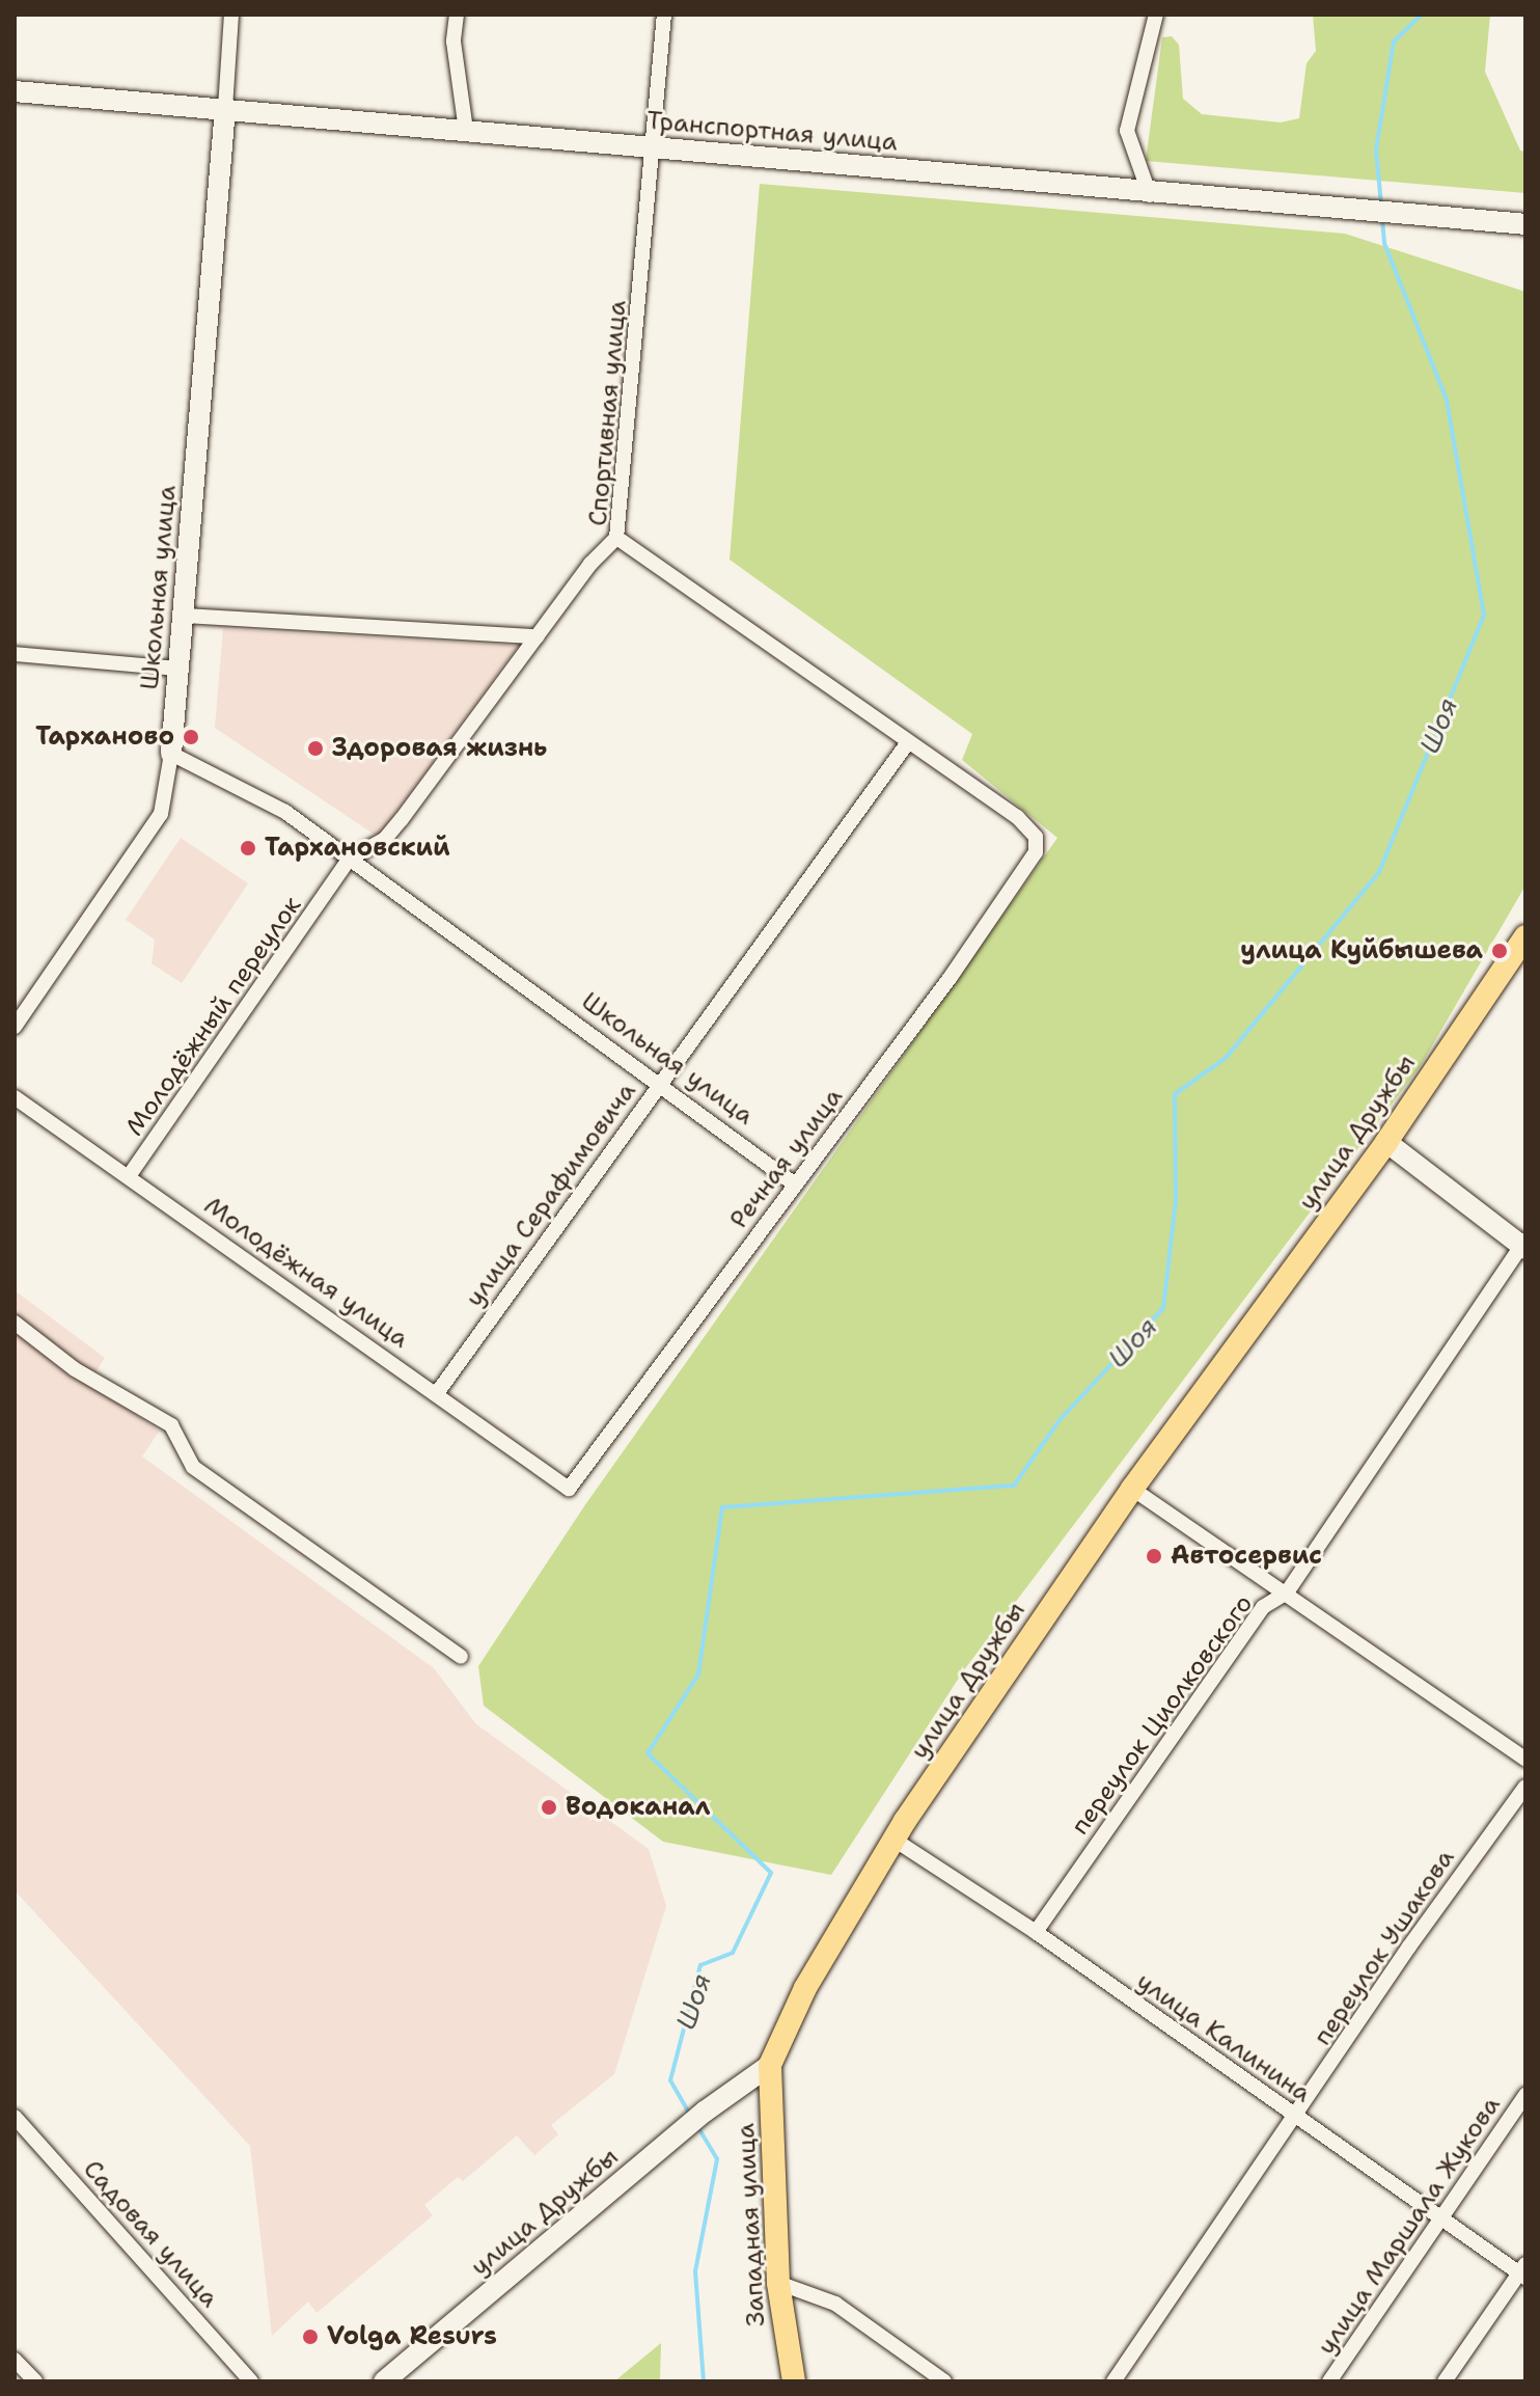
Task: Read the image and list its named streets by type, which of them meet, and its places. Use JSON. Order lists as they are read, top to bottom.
{
  "streets": {
    "main road": ["улица Дружбы", "Западная улица"],
    "street": [
      "Транспортная улица",
      "Спортивная улица",
      "Школьная улица",
      "Молодёжный переулок",
      "Речная улица",
      "улица Серафимовича",
      "Молодёжная улица",
      "переулок Циолковского",
      "переулок Ушакова",
      "улица Калинина",
      "улица Маршала Жукова",
      "Садовая улица"
    ]
  },
  "crossings": [
    ["Транспортная улица", "Спортивная улица"],
    ["Транспортная улица", "Школьная улица"],
    ["Спортивная улица", "Молодёжный переулок"],
    ["Спортивная улица", "Речная улица"],
    ["Спортивная улица", "улица Серафимовича"],
    ["Школьная улица", "Молодёжный переулок"],
    ["Школьная улица", "Речная улица"],
    ["Школьная улица", "улица Серафимовича"],
    ["Молодёжный переулок", "Молодёжная улица"],
    ["улица Дружбы", "улица Калинина"],
    ["улица Дружбы", "Западная улица"],
    ["Речная улица", "Молодёжная улица"],
    ["улица Серафимовича", "Молодёжная улица"],
    ["переулок Циолковского", "улица Калинина"],
    ["переулок Ушакова", "улица Калинина"],
    ["улица Калинина", "улица Маршала Жукова"]
  ],
  "water": ["Шоя"],
  "places": [
    "Тарханово",
    "Здоровая жизнь",
    "Тархановский",
    "улица Куйбышева",
    "Автосервис",
    "Водоканал",
    "Volga Resurs"
  ]
}
